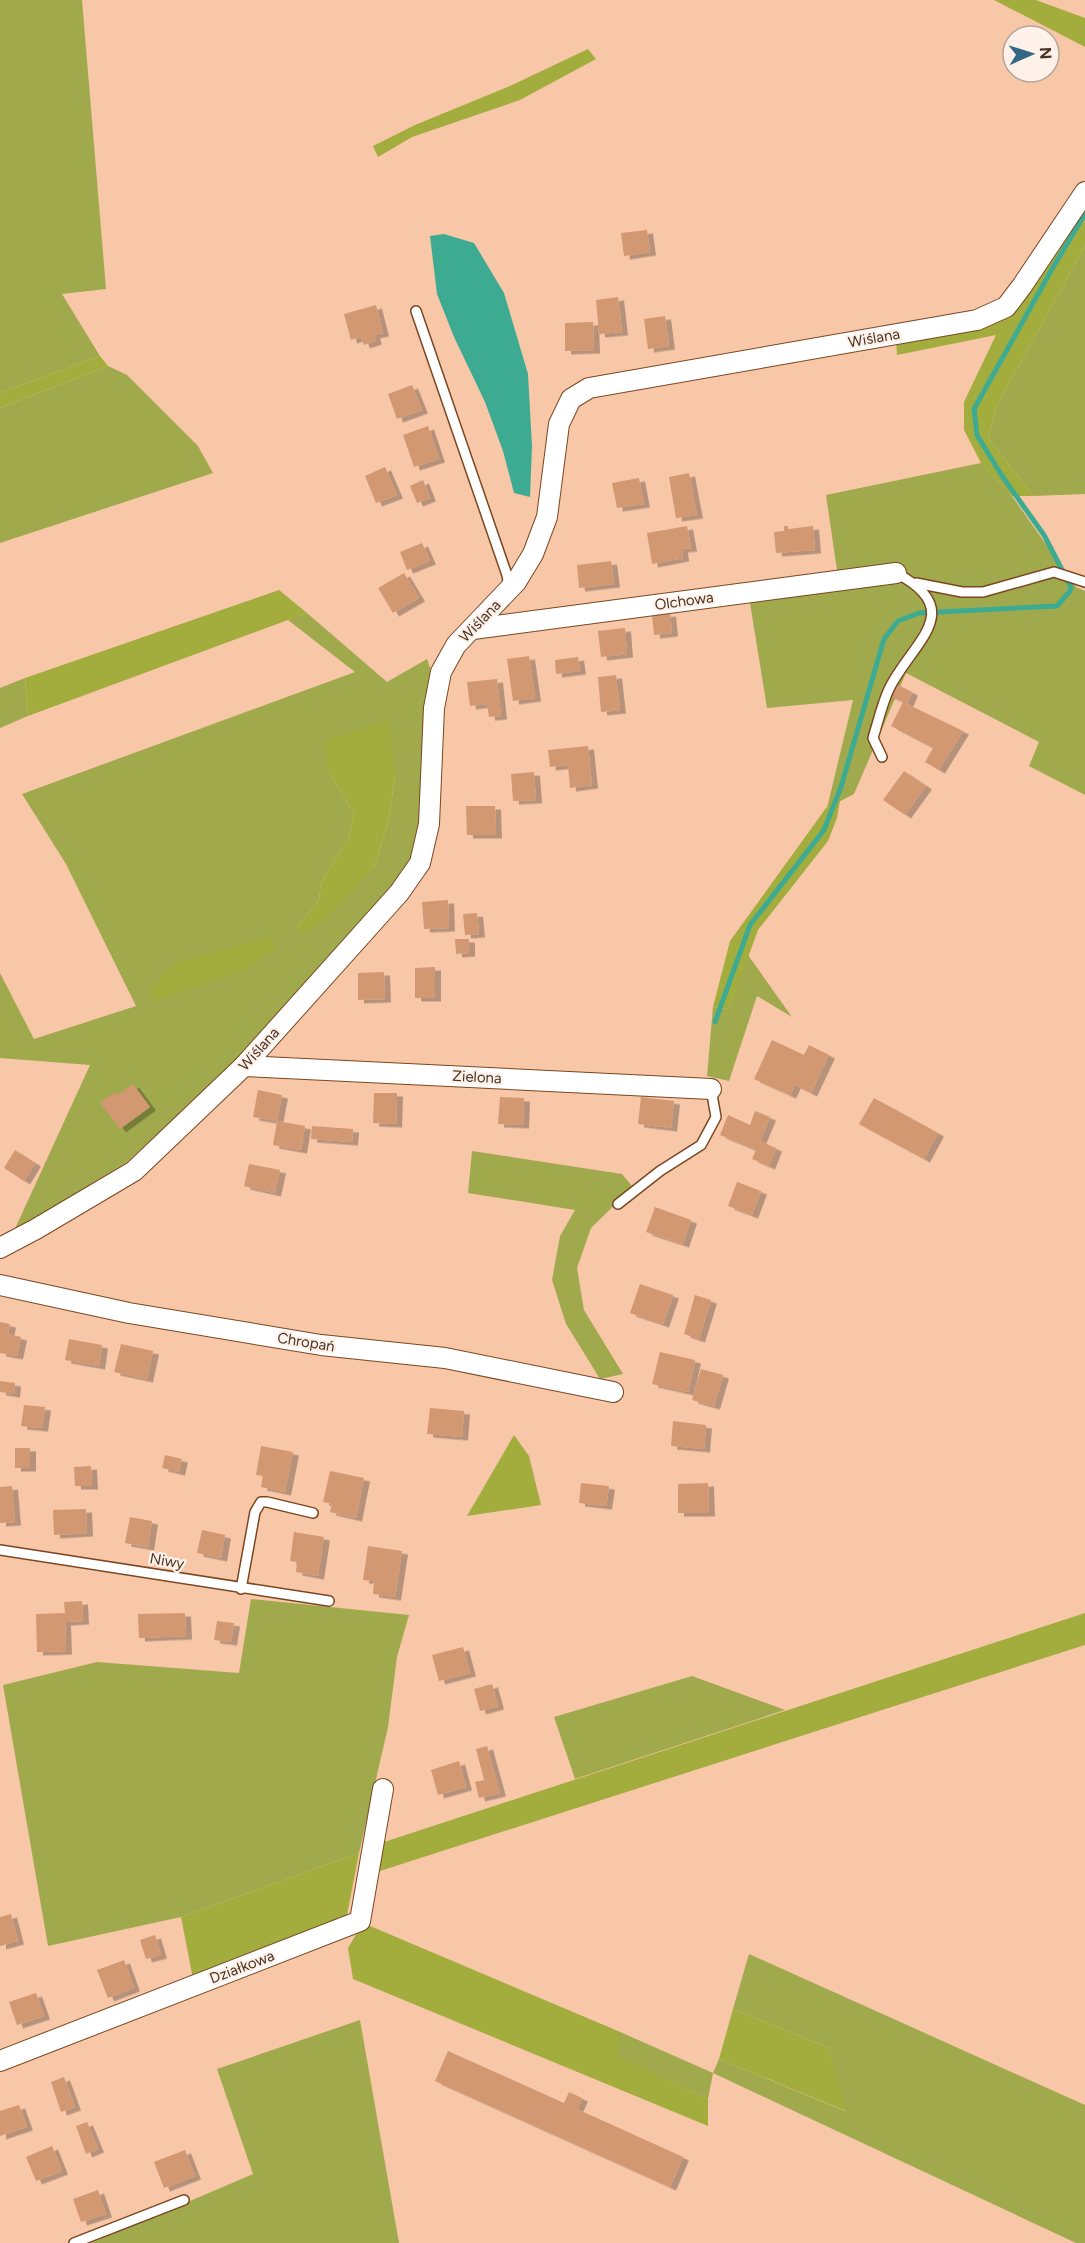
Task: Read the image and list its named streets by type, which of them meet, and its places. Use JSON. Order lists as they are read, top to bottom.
{
  "streets": {
    "street": [
      "Wiślana",
      "Olchowa",
      "Zielona",
      "Chropań",
      "Działkowa"
    ],
    "lane": ["Niwy"]
  },
  "crossings": [
    ["Wiślana", "Olchowa"],
    ["Wiślana", "Zielona"]
  ],
  "north": "right"
}
